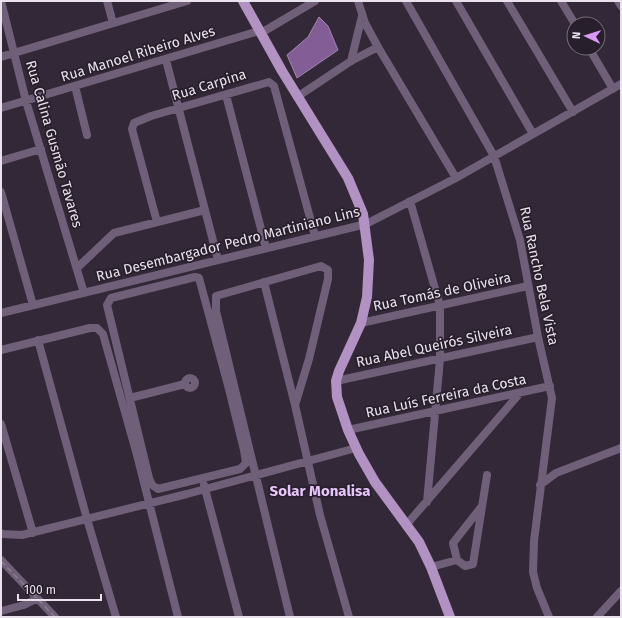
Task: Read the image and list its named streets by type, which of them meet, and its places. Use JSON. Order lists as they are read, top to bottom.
{
  "streets": {
    "street": [
      "Rua Manoel Ribeiro Alves",
      "Rua Carpina",
      "Rua Calina Gusmão Tavares",
      "Rua Desembargador Pedro Martiniano Lins",
      "Rua Rancho Bela Vista",
      "Rua Tomás de Oliveira",
      "Rua Abel Queirós Silveira",
      "Rua Luís Ferreira da Costa"
    ]
  },
  "crossings": [
    ["Rua Manoel Ribeiro Alves", "Rua Calina Gusmão Tavares"],
    ["Rua Carpina", "Rua Desembargador Pedro Martiniano Lins"],
    ["Rua Calina Gusmão Tavares", "Rua Desembargador Pedro Martiniano Lins"],
    ["Rua Desembargador Pedro Martiniano Lins", "Rua Rancho Bela Vista"],
    ["Rua Rancho Bela Vista", "Rua Tomás de Oliveira"],
    ["Rua Rancho Bela Vista", "Rua Abel Queirós Silveira"],
    ["Rua Rancho Bela Vista", "Rua Luís Ferreira da Costa"]
  ],
  "districts": ["Solar Monalisa"],
  "scale_bar": "100 m",
  "north": "left"
}
